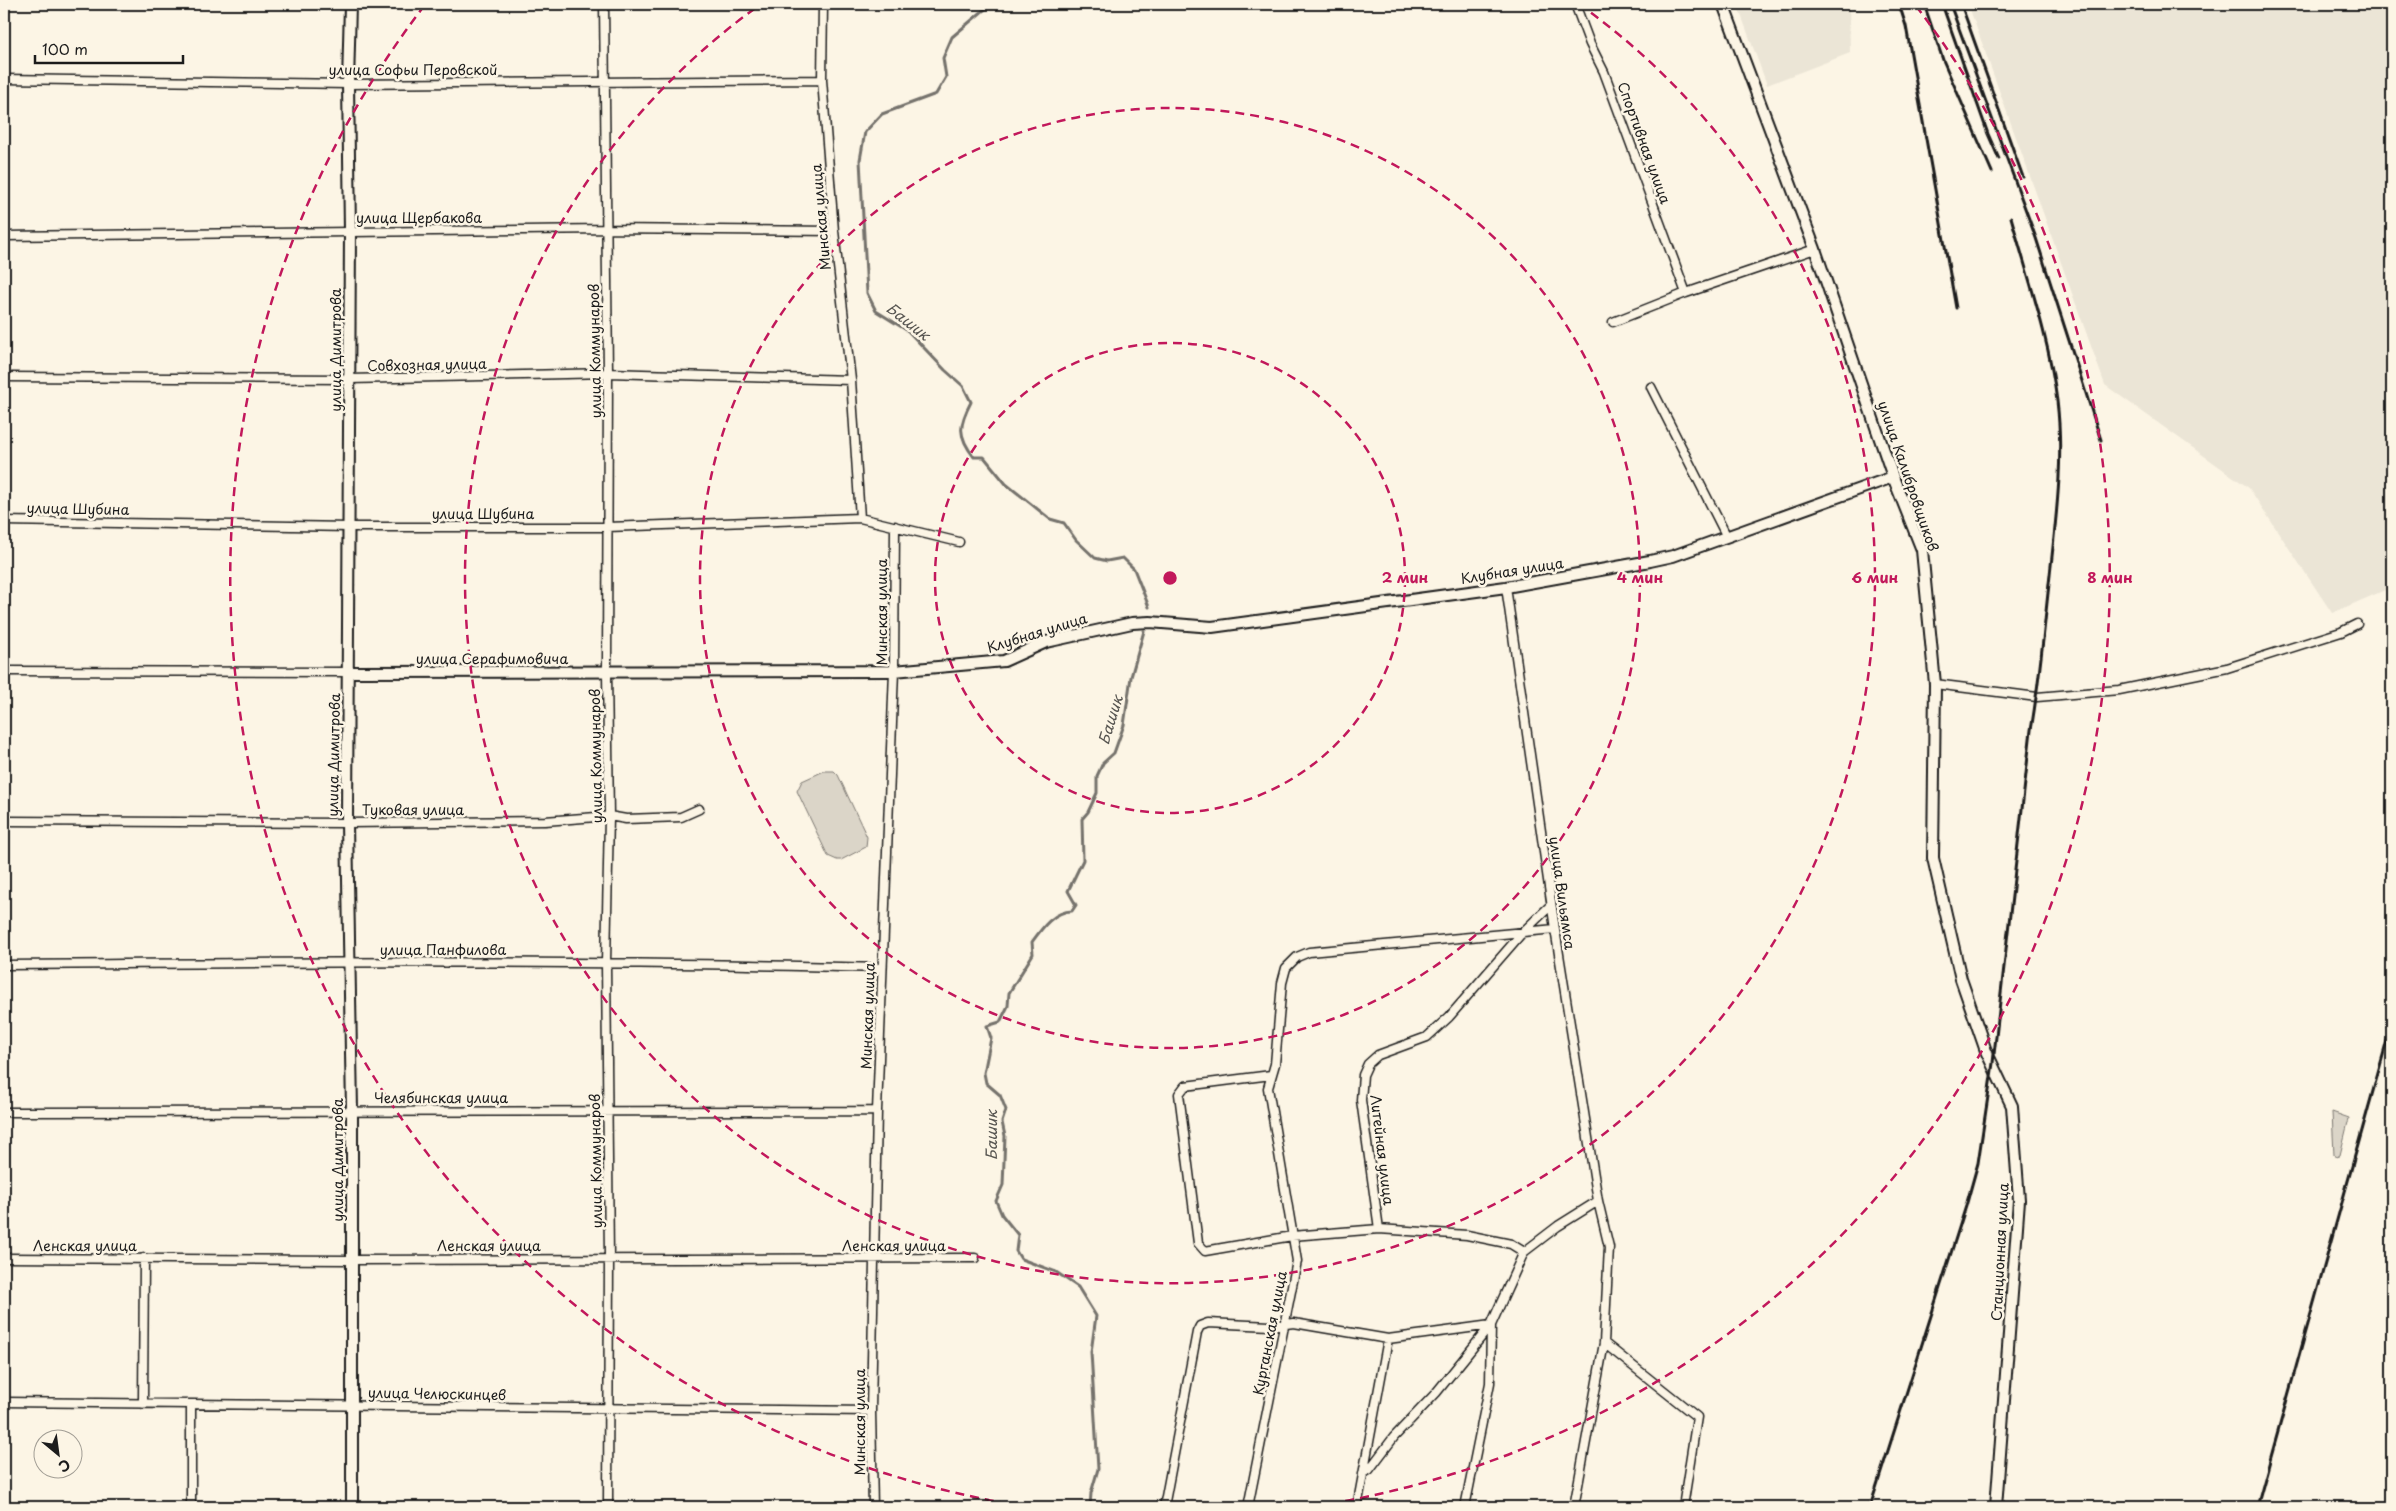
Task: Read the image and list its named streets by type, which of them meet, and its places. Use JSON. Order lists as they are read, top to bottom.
{
  "streets": {
    "street": [
      "улица Софьи Перовской",
      "Спортивная улица",
      "Минская улица",
      "улица Щербакова",
      "улица Димитрова",
      "улица Коммунаров",
      "Совхозная улица",
      "улица Калибровщиков",
      "улица Шубина",
      "Клубная улица",
      "улица Серафимовича",
      "Туковая улица",
      "улица Вильямса",
      "улица Панфилова",
      "Челябинская улица",
      "Литейная улица",
      "Ленская улица",
      "Станционная улица",
      "Курганская улица",
      "улица Челюскинцев"
    ]
  },
  "crossings": [
    ["улица Софьи Перовской", "Минская улица"],
    ["улица Софьи Перовской", "улица Димитрова"],
    ["улица Софьи Перовской", "улица Коммунаров"],
    ["Минская улица", "улица Щербакова"],
    ["Минская улица", "Совхозная улица"],
    ["Минская улица", "улица Шубина"],
    ["Минская улица", "улица Серафимовича"],
    ["Минская улица", "улица Панфилова"],
    ["Минская улица", "Челябинская улица"],
    ["Минская улица", "Ленская улица"],
    ["Минская улица", "улица Челюскинцев"],
    ["улица Щербакова", "улица Димитрова"],
    ["улица Щербакова", "улица Коммунаров"],
    ["улица Димитрова", "Совхозная улица"],
    ["улица Димитрова", "улица Шубина"],
    ["улица Димитрова", "улица Серафимовича"],
    ["улица Димитрова", "Туковая улица"],
    ["улица Димитрова", "улица Панфилова"],
    ["улица Димитрова", "Челябинская улица"],
    ["улица Димитрова", "Ленская улица"],
    ["улица Димитрова", "улица Челюскинцев"],
    ["улица Коммунаров", "Совхозная улица"],
    ["улица Коммунаров", "улица Шубина"],
    ["улица Коммунаров", "улица Серафимовича"],
    ["улица Коммунаров", "Туковая улица"],
    ["улица Коммунаров", "улица Панфилова"],
    ["улица Коммунаров", "Челябинская улица"],
    ["улица Коммунаров", "Ленская улица"],
    ["улица Коммунаров", "улица Челюскинцев"],
    ["улица Калибровщиков", "Клубная улица"],
    ["улица Калибровщиков", "Станционная улица"],
    ["Клубная улица", "улица Серафимовича"],
    ["Клубная улица", "улица Вильямса"],
    ["улица Вильямса", "Курганская улица"],
    ["Литейная улица", "Курганская улица"]
  ],
  "water": ["Башик"],
  "scale_bar": "100 m",
  "north": "bottom right",
  "rings": [
    "2 мин",
    "4 мин",
    "6 мин",
    "8 мин"
  ]
}
